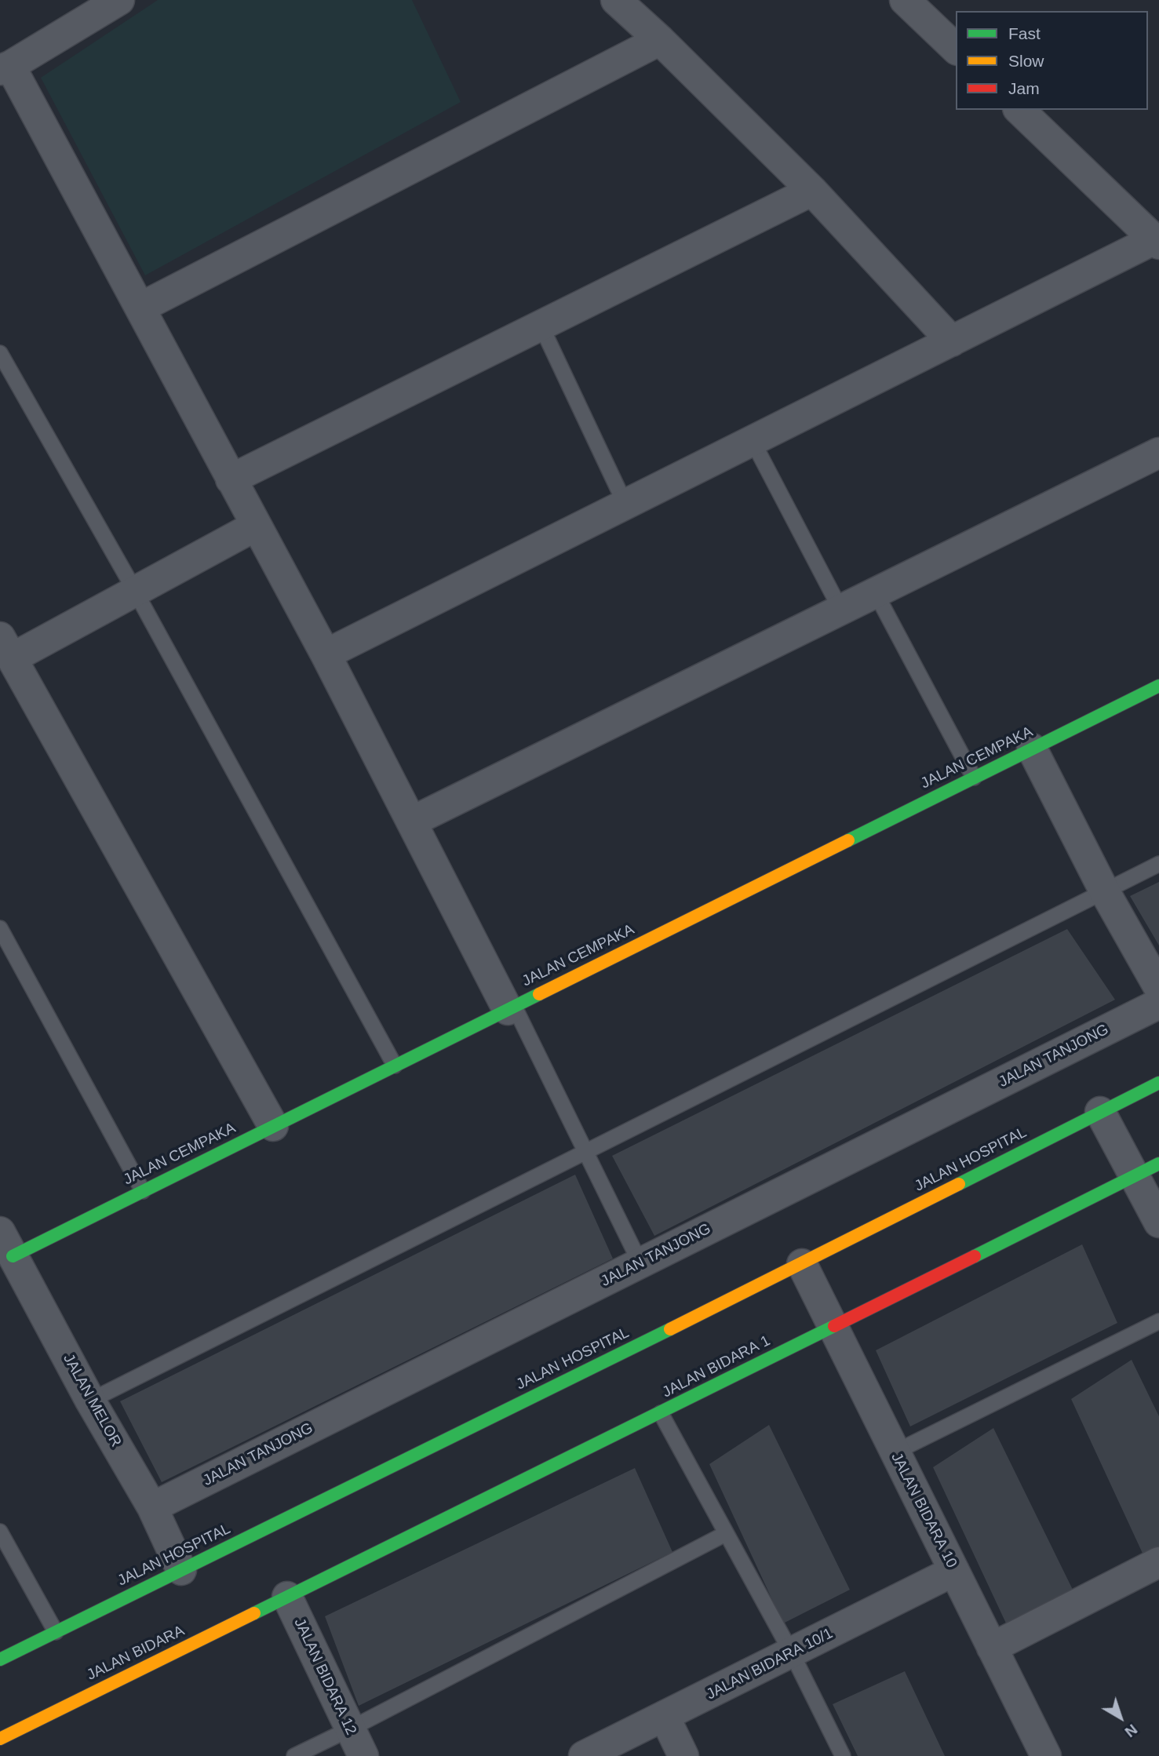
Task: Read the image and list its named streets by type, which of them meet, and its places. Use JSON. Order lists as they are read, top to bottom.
{
  "streets": {
    "street": [
      "JALAN CEMPAKA",
      "JALAN TANJONG",
      "JALAN HOSPITAL",
      "JALAN BIDARA 1",
      "JALAN MELOR",
      "JALAN BIDARA 10",
      "JALAN BIDARA",
      "JALAN BIDARA 10/1",
      "JALAN BIDARA 12"
    ]
  },
  "crossings": [
    ["JALAN CEMPAKA", "JALAN MELOR"],
    ["JALAN TANJONG", "JALAN MELOR"],
    ["JALAN HOSPITAL", "JALAN MELOR"],
    ["JALAN HOSPITAL", "JALAN BIDARA 10"],
    ["JALAN BIDARA 1", "JALAN BIDARA 10"],
    ["JALAN BIDARA 1", "JALAN BIDARA"],
    ["JALAN BIDARA 1", "JALAN BIDARA 12"],
    ["JALAN BIDARA 10", "JALAN BIDARA 10/1"],
    ["JALAN BIDARA", "JALAN BIDARA 12"]
  ],
  "legend": ["Fast", "Slow", "Jam"],
  "north": "bottom right"
}
